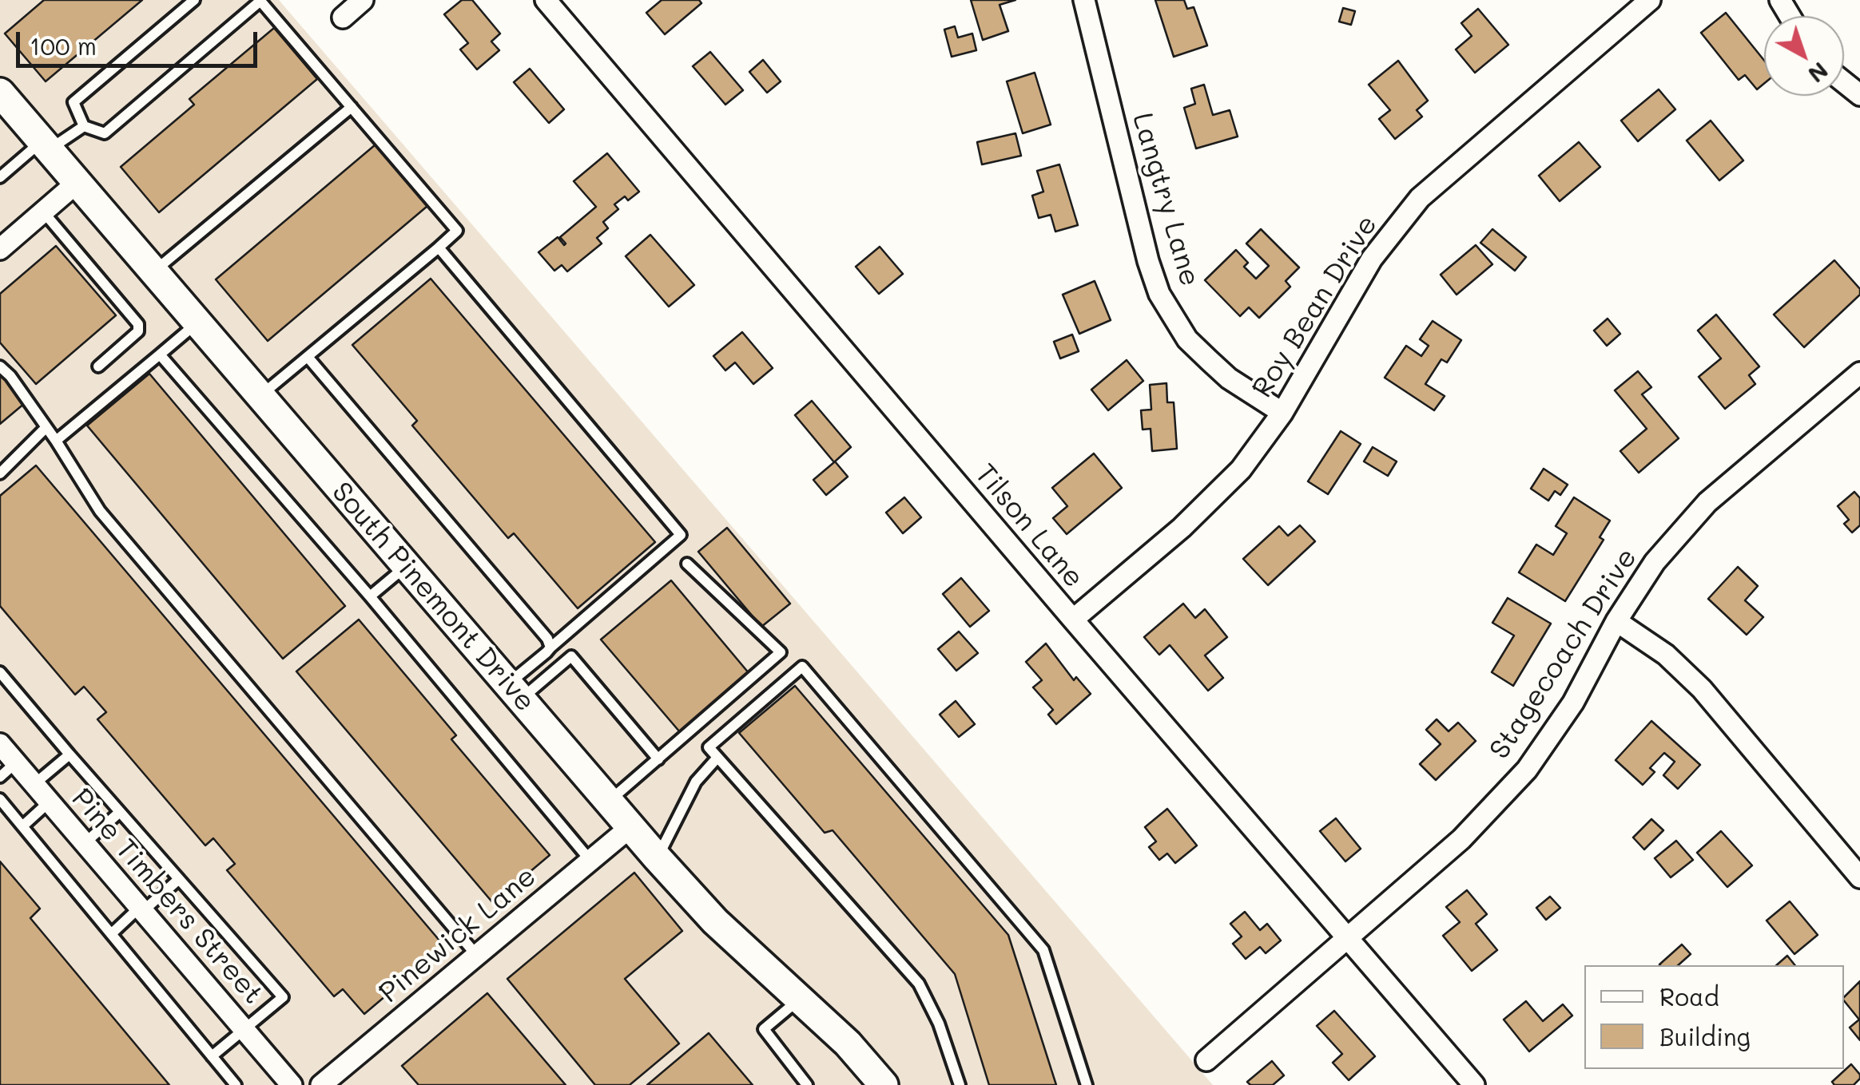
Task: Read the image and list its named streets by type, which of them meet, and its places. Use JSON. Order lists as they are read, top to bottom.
{
  "streets": {
    "street": [
      "Langtry Lane",
      "Roy Bean Drive",
      "Tilson Lane",
      "South Pinemont Drive",
      "Stagecoach Drive",
      "Pine Timbers Street",
      "Pinewick Lane"
    ]
  },
  "crossings": [
    ["Langtry Lane", "Roy Bean Drive"],
    ["Roy Bean Drive", "Tilson Lane"],
    ["Tilson Lane", "Stagecoach Drive"],
    ["South Pinemont Drive", "Pinewick Lane"]
  ],
  "legend": ["Road", "Building"],
  "scale_bar": "100 m",
  "north": "bottom right"
}
